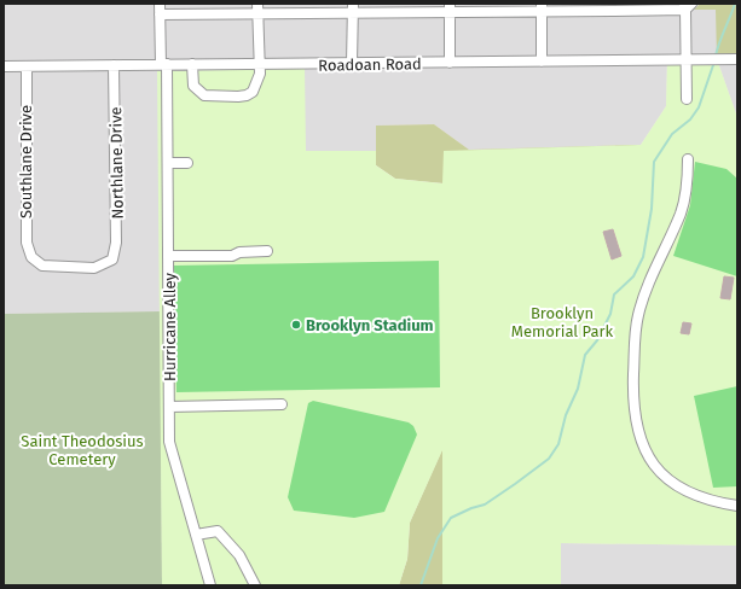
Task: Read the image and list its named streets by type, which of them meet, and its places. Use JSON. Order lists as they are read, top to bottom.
{
  "streets": {
    "street": [
      "Roadoan Road",
      "Southlane Drive",
      "Northlane Drive",
      "Hurricane Alley"
    ]
  },
  "crossings": [
    ["Roadoan Road", "Southlane Drive"],
    ["Roadoan Road", "Northlane Drive"],
    ["Roadoan Road", "Hurricane Alley"],
    ["Southlane Drive", "Northlane Drive"]
  ],
  "parks": ["Brooklyn Memorial Park", "Saint Theodosius Cemetery"],
  "places": ["Brooklyn Stadium"]
}
